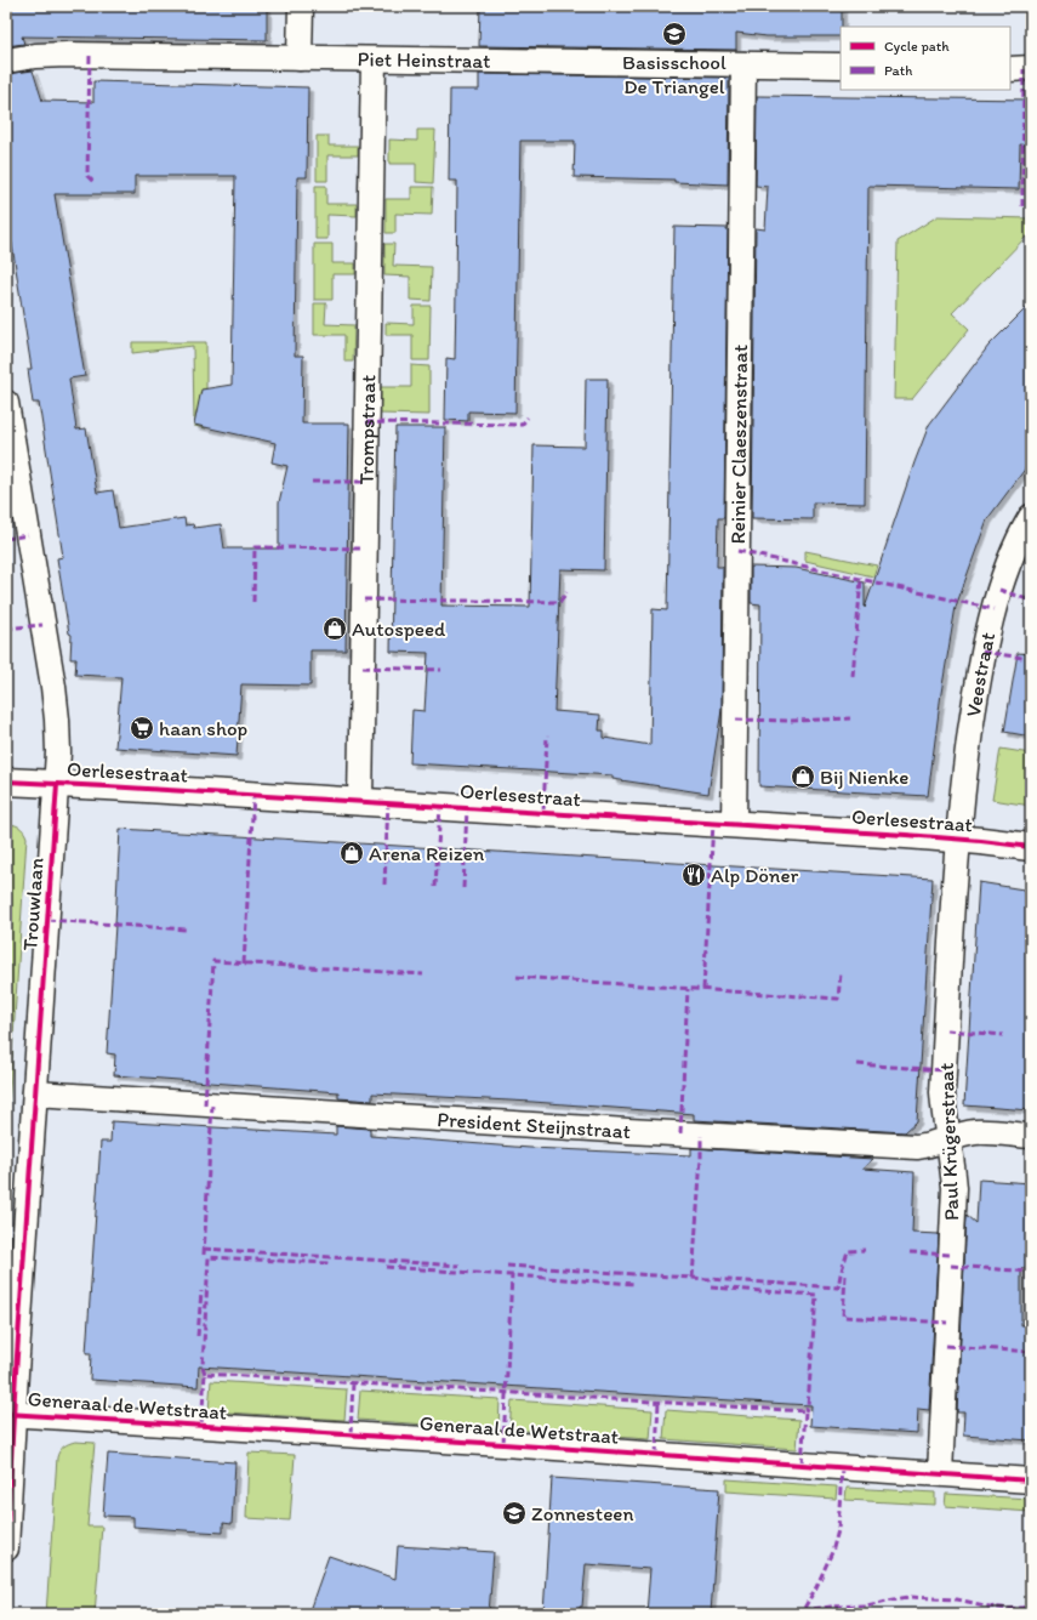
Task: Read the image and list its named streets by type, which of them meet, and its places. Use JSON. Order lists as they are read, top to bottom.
{
  "streets": {
    "street": [
      "Piet Heinstraat",
      "Trompstraat",
      "Reinier Claeszenstraat",
      "Veestraat",
      "Oerlesestraat",
      "Trouwlaan",
      "President Steijnstraat",
      "Paul Krügerstraat",
      "Generaal de Wetstraat"
    ]
  },
  "crossings": [
    ["Piet Heinstraat", "Trompstraat"],
    ["Piet Heinstraat", "Reinier Claeszenstraat"],
    ["Trompstraat", "Oerlesestraat"],
    ["Reinier Claeszenstraat", "Oerlesestraat"],
    ["Veestraat", "Oerlesestraat"],
    ["Veestraat", "Paul Krügerstraat"],
    ["Oerlesestraat", "Trouwlaan"],
    ["Oerlesestraat", "Paul Krügerstraat"],
    ["Trouwlaan", "President Steijnstraat"],
    ["Trouwlaan", "Generaal de Wetstraat"],
    ["President Steijnstraat", "Paul Krügerstraat"],
    ["Paul Krügerstraat", "Generaal de Wetstraat"]
  ],
  "places": {
    "school or university": ["Basisschool De Triangel", "Zonnesteen"],
    "shop": ["Autospeed", "Bij Nienke", "Arena Reizen"],
    "supermarket": ["haan shop"],
    "restaurant": ["Alp Döner"]
  },
  "legend": ["Cycle path", "Path"]
}
